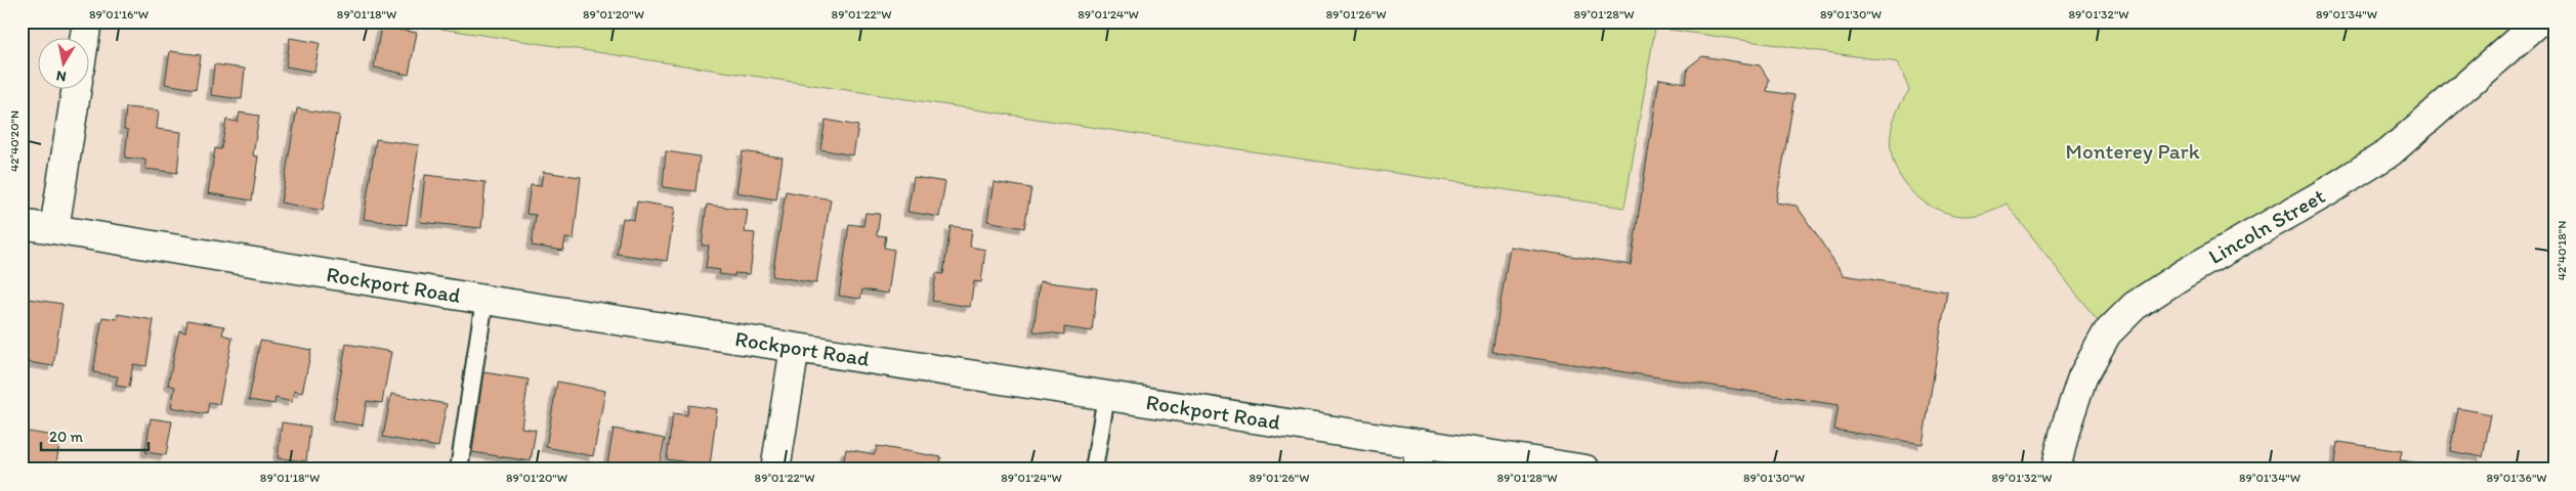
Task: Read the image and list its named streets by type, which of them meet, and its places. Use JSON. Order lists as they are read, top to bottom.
{
  "streets": {
    "street": ["Lincoln Street", "Rockport Road"]
  },
  "parks": ["Monterey Park"],
  "scale_bar": "20 m",
  "north": "bottom",
  "coordinates": [
    "89°01'16\"W",
    "89°01'18\"W",
    "89°01'20\"W",
    "89°01'22\"W",
    "89°01'24\"W",
    "89°01'26\"W",
    "89°01'28\"W",
    "89°01'30\"W",
    "89°01'32\"W",
    "89°01'34\"W",
    "42°40'20\"N",
    "42°40'18\"N",
    "89°01'36\"W"
  ]
}
